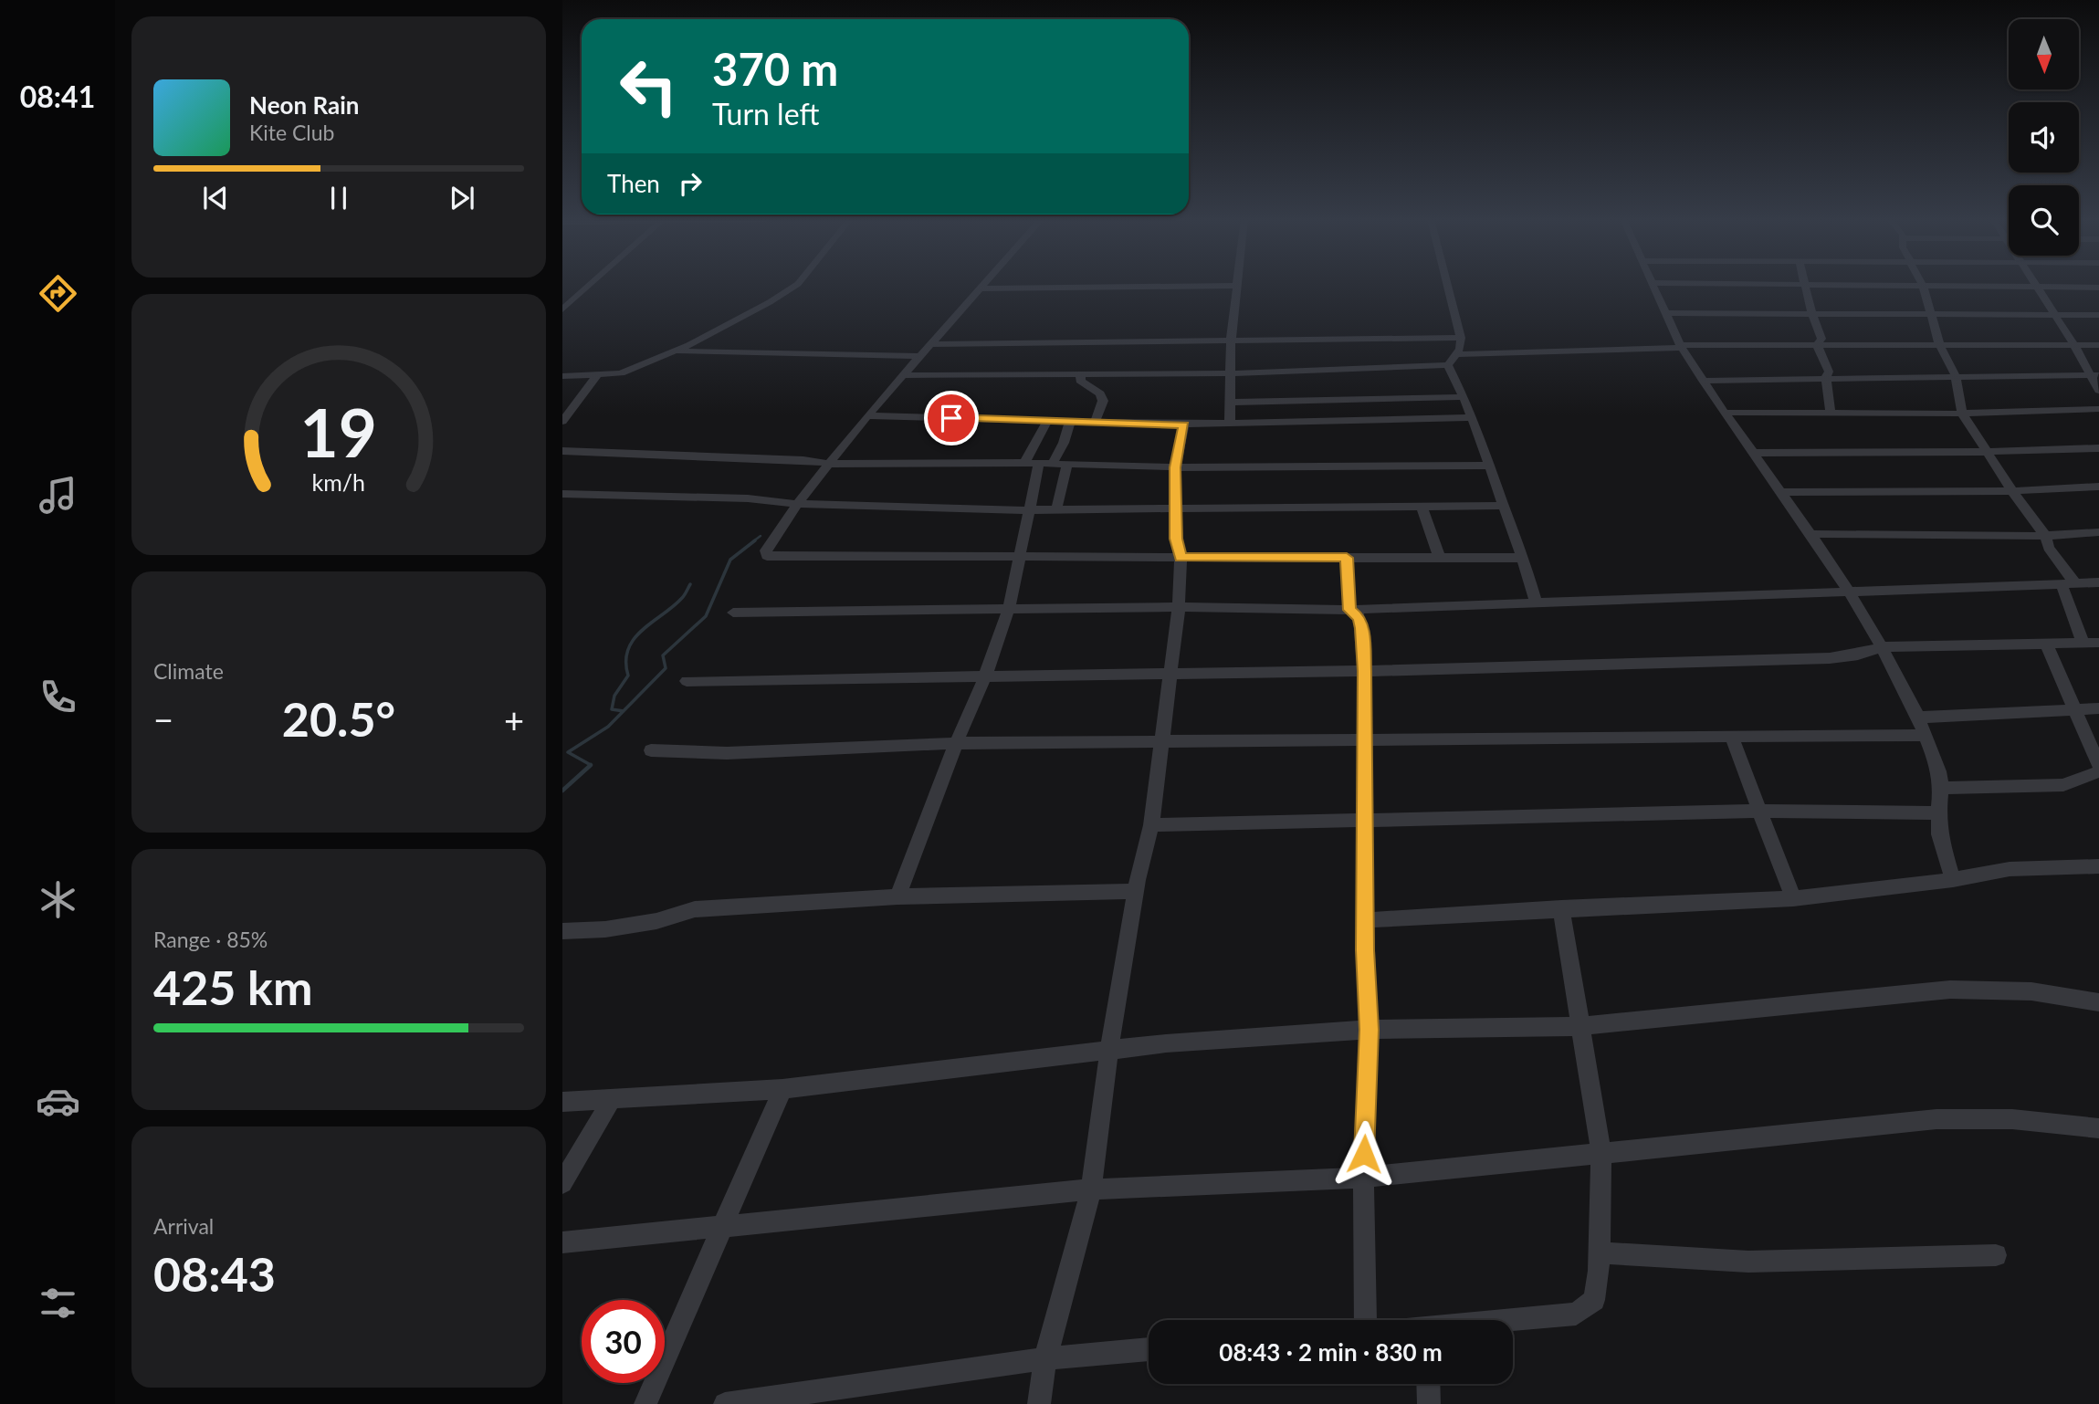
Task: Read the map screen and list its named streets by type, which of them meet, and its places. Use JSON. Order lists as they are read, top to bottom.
{
  "north": "bottom",
  "page": {
    "tabs": "08:41",
    "turn": ["370 m", "Turn left"],
    "song": ["Neon Rain", "Kite Club"],
    "then": "Then",
    "tile": [
      "Climate",
      ["Range · 85%", "425 km"],
      ["Arrival", "08:43"]
    ],
    "heat": ["−", "20.5°", "+"],
    "limit": "30",
    "trip": "08:43 · 2 min · 830 m",
    "gauge": ["19", "km/h"]
  }
}
